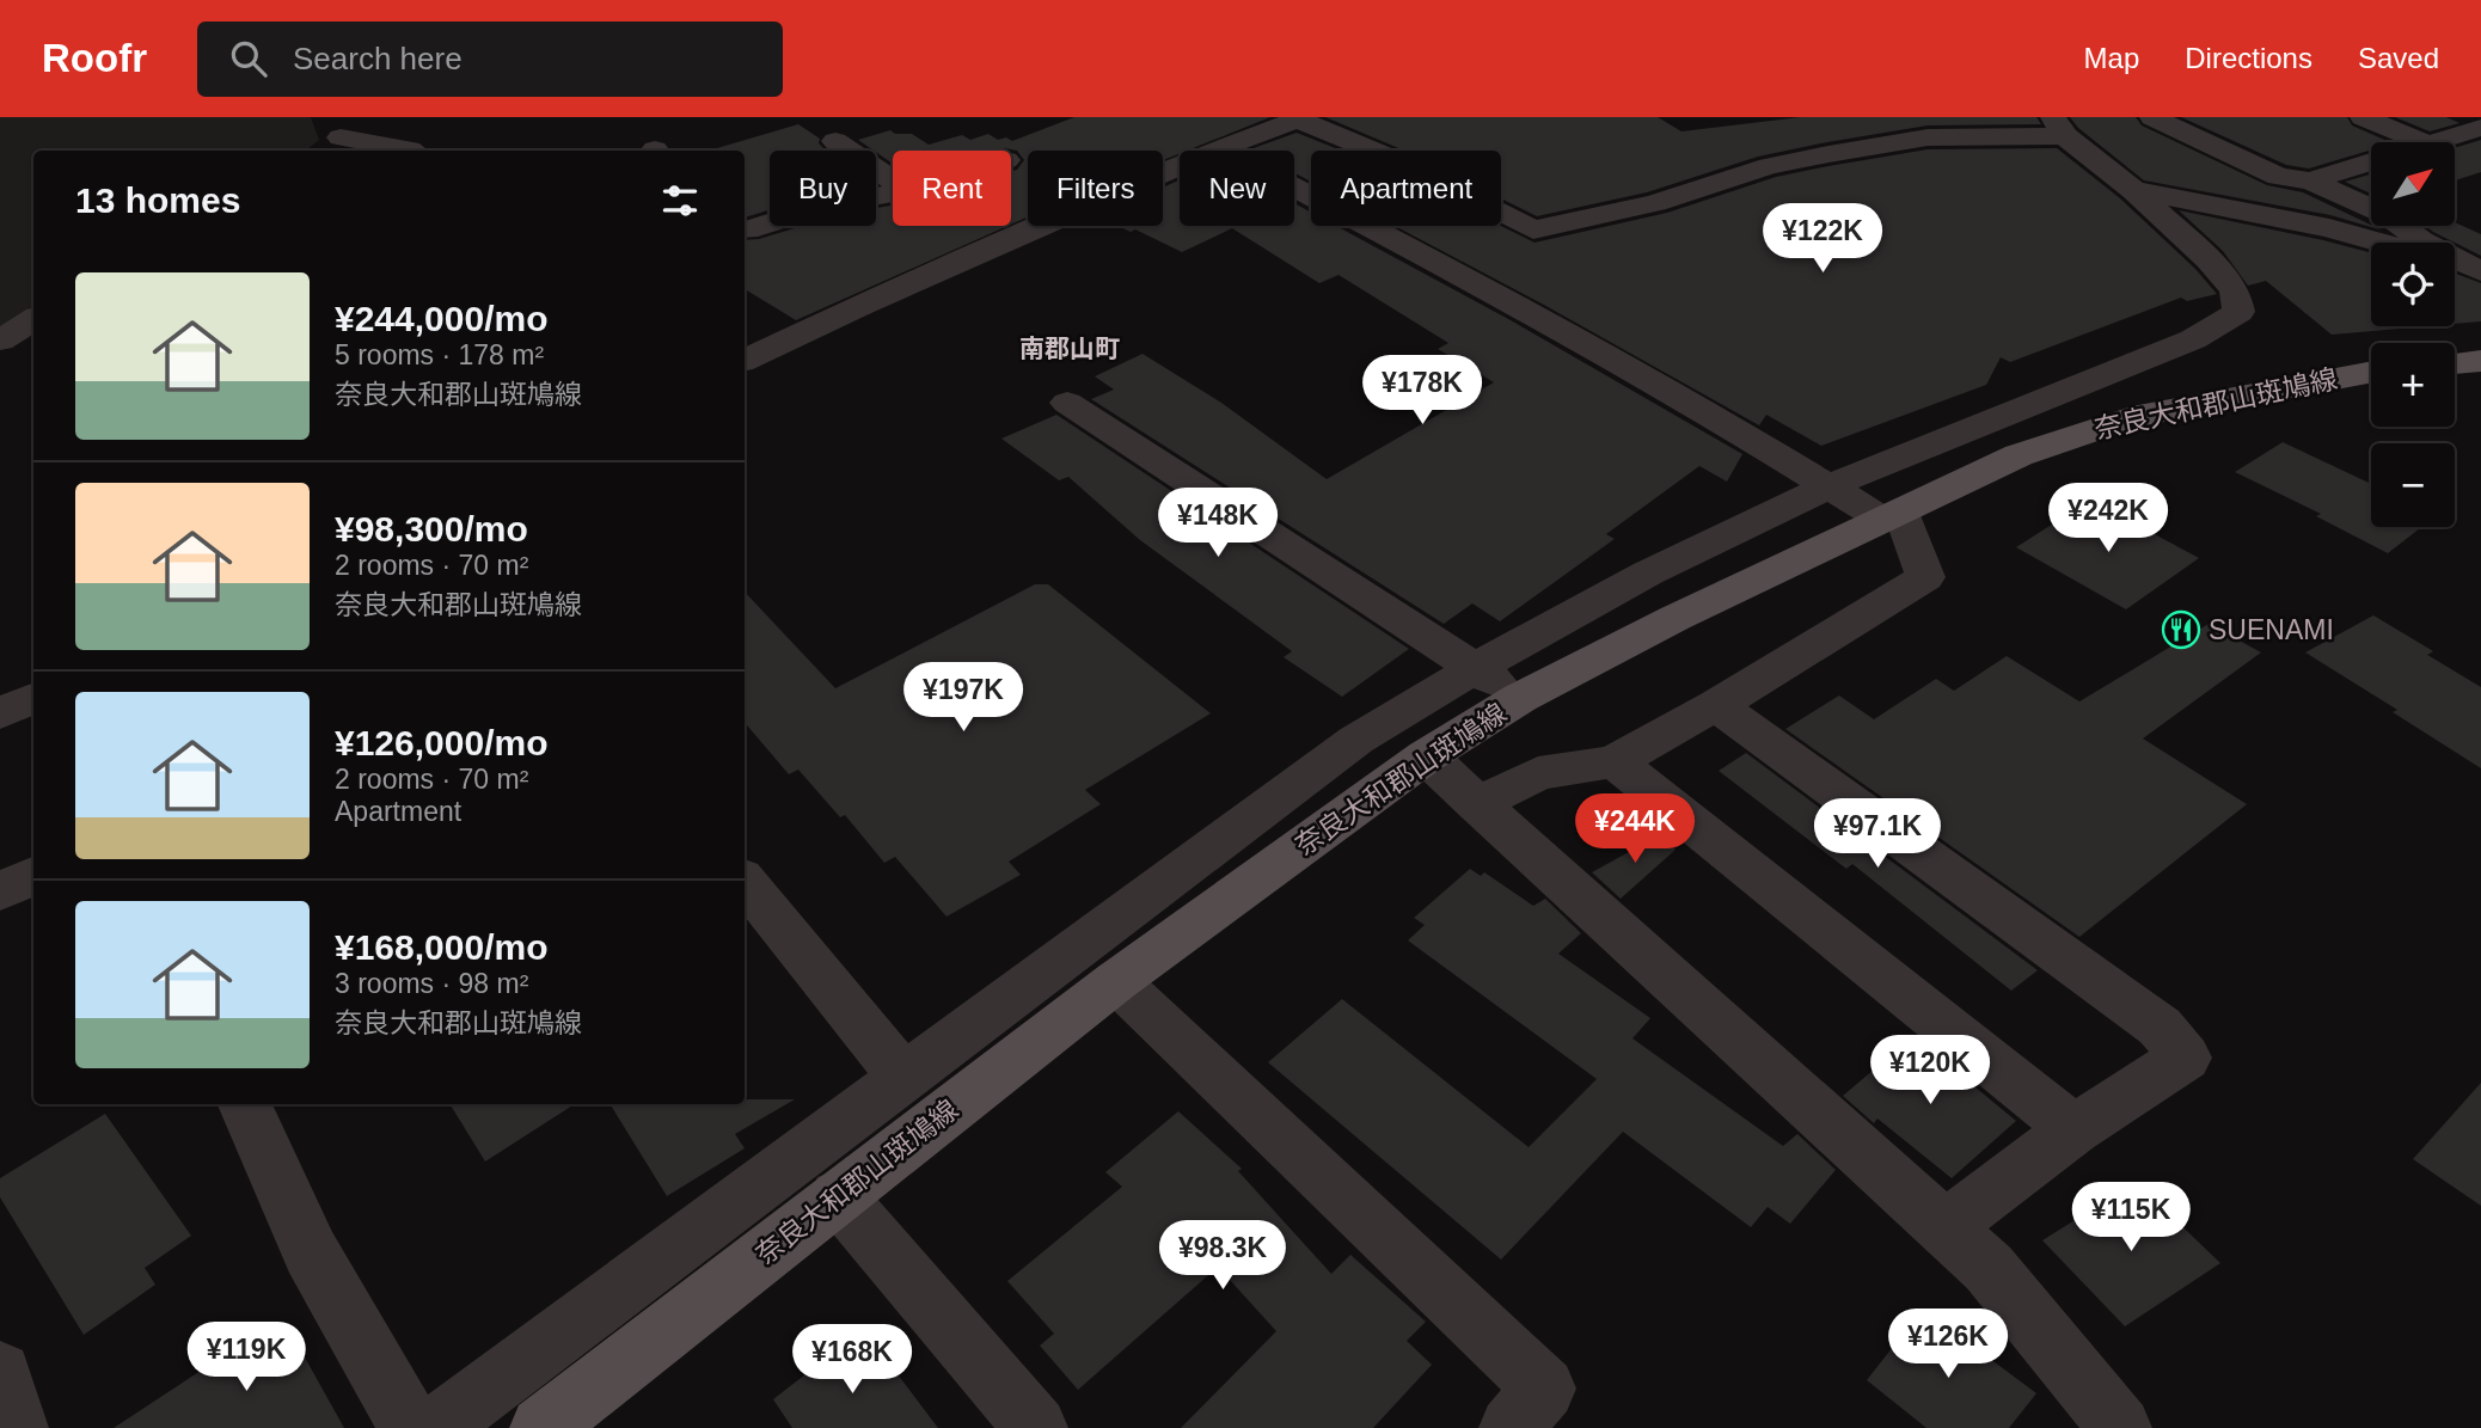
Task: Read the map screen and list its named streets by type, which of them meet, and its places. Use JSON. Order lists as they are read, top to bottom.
{
  "streets": {
    "main road": ["奈良大和郡山斑鳩線"]
  },
  "districts": ["南郡山町"],
  "places": {
    "restaurant": ["SUENAMI"]
  },
  "north": "top right",
  "page": {
    "header": "Roofr",
    "search": "Search here",
    "nav": ["Map", "Directions", "Saved"],
    "map_buttons": ["+", "−"],
    "chip": [
      "Buy",
      "Rent",
      "Filters",
      "New",
      "Apartment"
    ],
    "heading": "13 homes",
    "price": [
      "¥122K",
      "¥178K",
      "¥242K",
      "¥148K",
      "¥197K",
      "¥244K",
      "¥97.1K",
      "¥120K",
      "¥115K",
      "¥98.3K",
      "¥126K",
      "¥119K",
      "¥168K"
    ],
    "list": [
      {
        "name": "¥244,000/mo",
        "note": "5 rooms · 178 m² · 奈良大和郡山斑鳩線"
      },
      {
        "name": "¥98,300/mo",
        "note": "2 rooms · 70 m² · 奈良大和郡山斑鳩線"
      },
      {
        "name": "¥126,000/mo",
        "note": "2 rooms · 70 m² · Apartment"
      },
      {
        "name": "¥168,000/mo",
        "note": "3 rooms · 98 m² · 奈良大和郡山斑鳩線"
      }
    ]
  }
}
